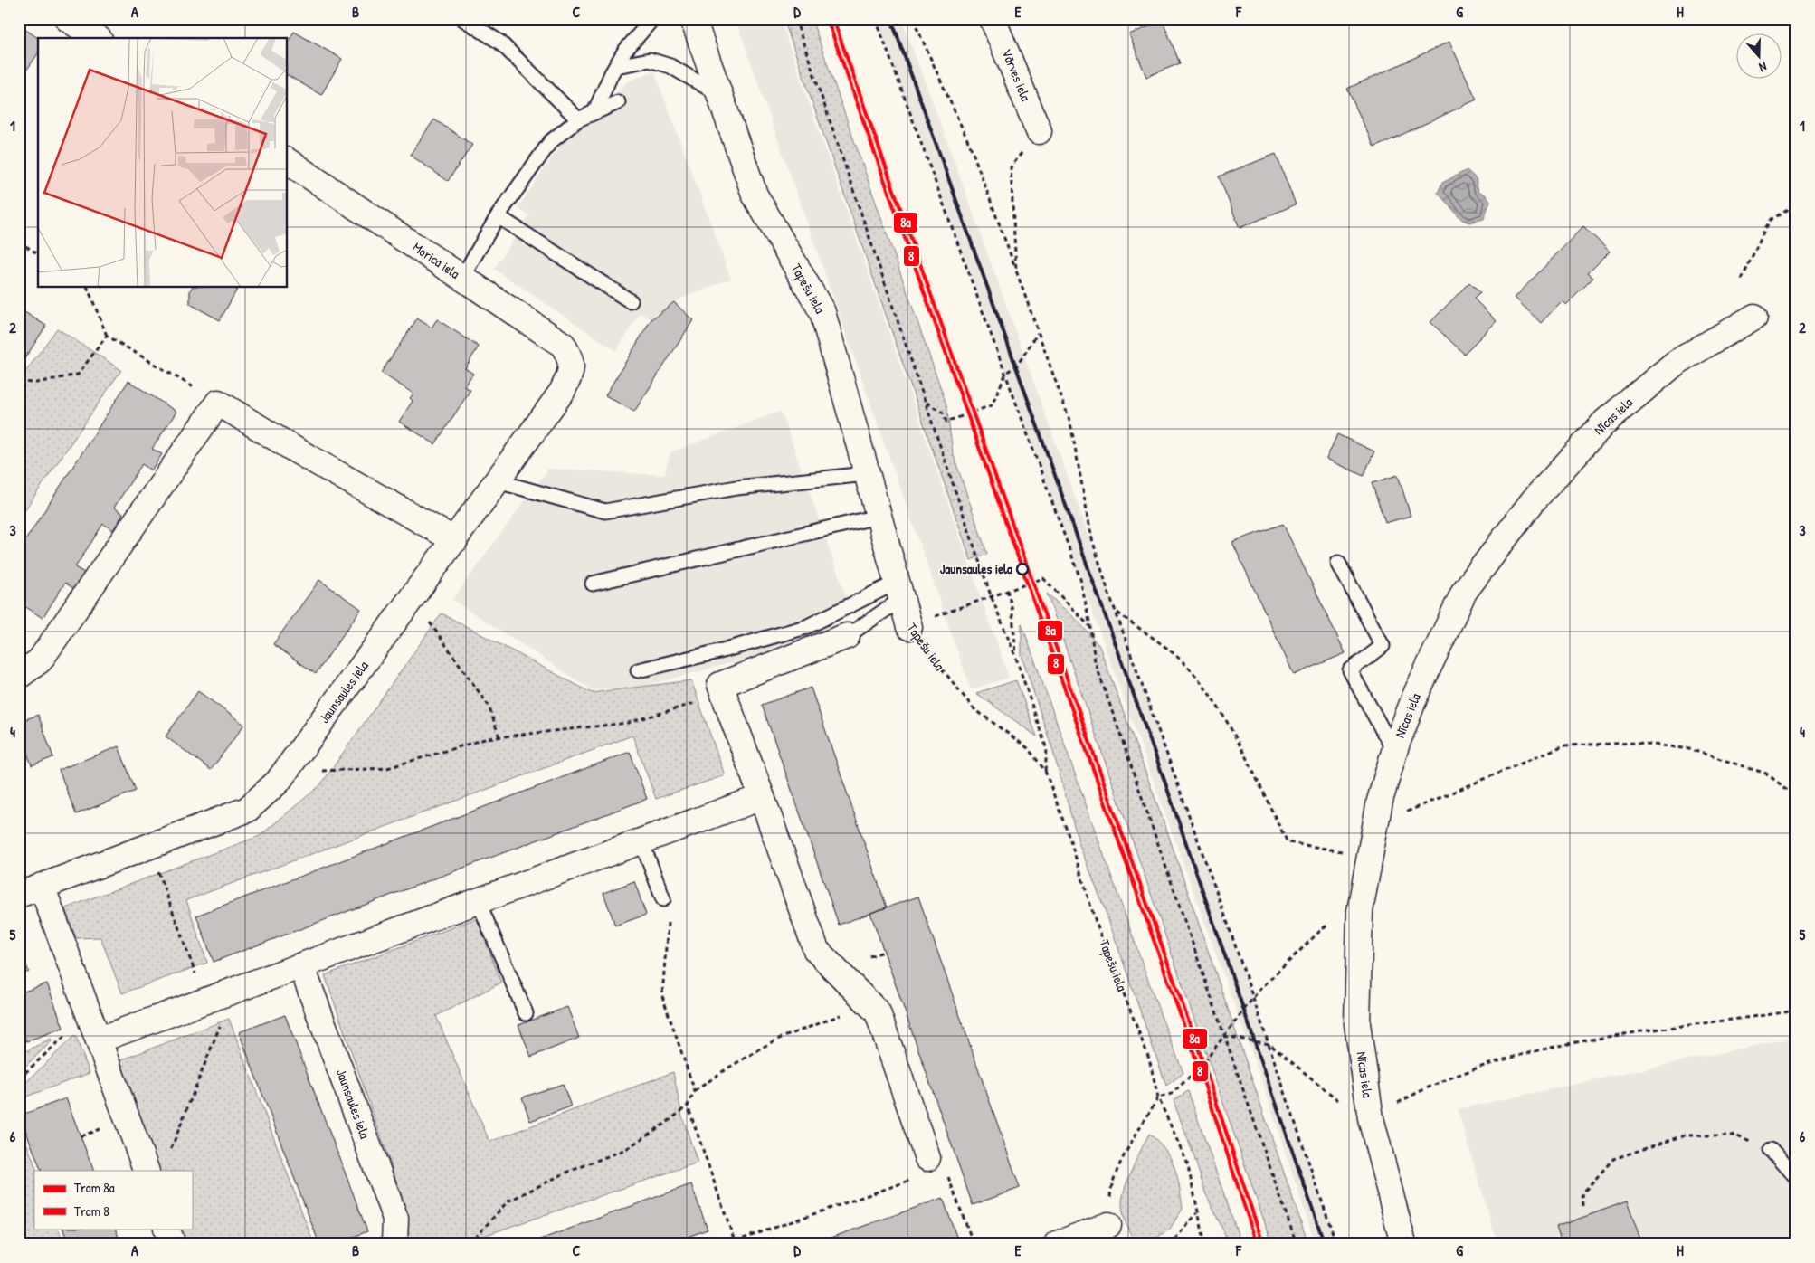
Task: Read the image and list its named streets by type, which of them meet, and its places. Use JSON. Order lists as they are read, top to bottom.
{
  "streets": {
    "street": [
      "Vārves iela",
      "Morica iela",
      "Tapešu iela",
      "Nīcas iela",
      "Jaunsaules iela"
    ]
  },
  "crossings": [
    ["Morica iela", "Jaunsaules iela"]
  ],
  "places": ["Jaunsaules iela"],
  "lines": ["tram line 8a", "tram line 8"],
  "legend": ["Tram 8a", "Tram 8"],
  "north": "bottom",
  "grid": {
    "columns": [
      "A",
      "B",
      "C",
      "D",
      "E",
      "F",
      "G",
      "H"
    ],
    "rows": [
      "1",
      "2",
      "3",
      "4",
      "5",
      "6"
    ]
  }
}
